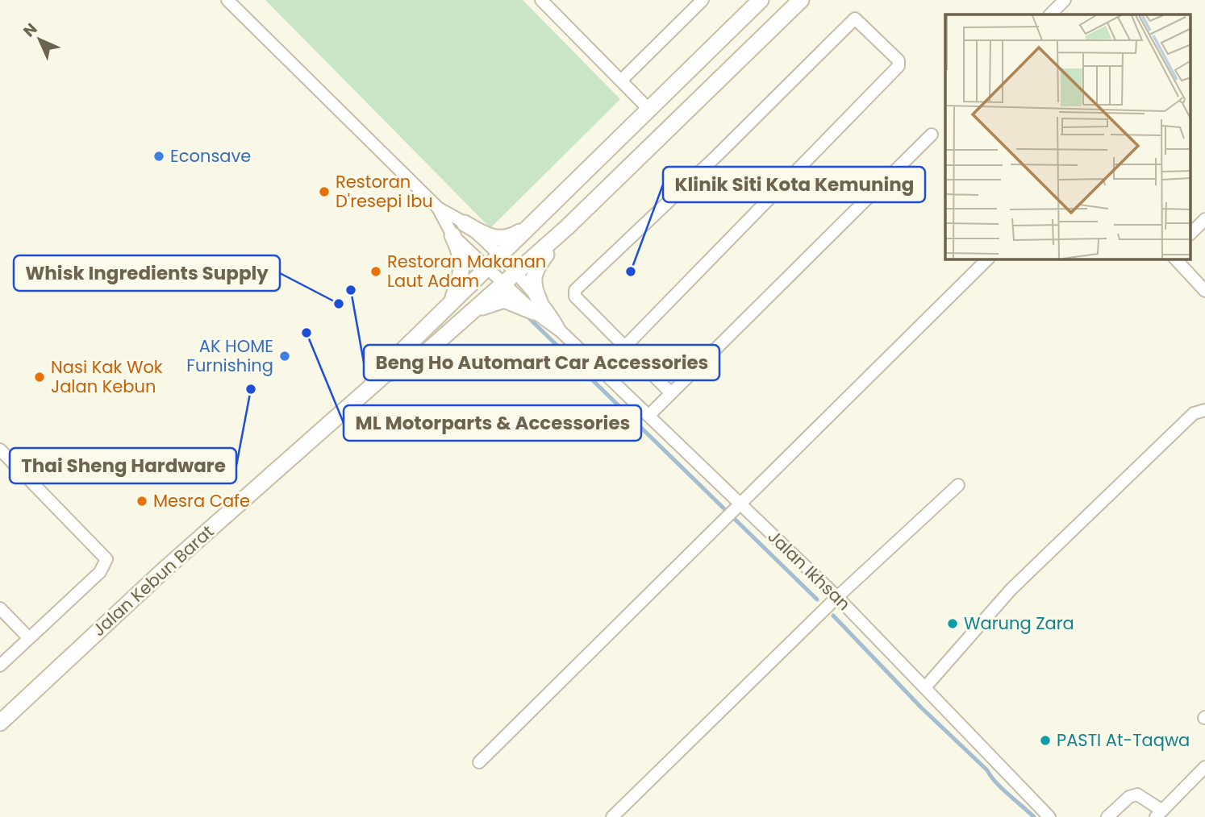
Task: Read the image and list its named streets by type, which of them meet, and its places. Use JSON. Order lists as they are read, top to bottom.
{
  "streets": {
    "main road": ["Jalan Kebun Barat"],
    "street": ["Jalan Ikhsan"]
  },
  "crossings": [
    ["Jalan Ikhsan", "Jalan Kebun Barat"]
  ],
  "places": [
    "Econsave",
    "Restoran D'resepi Ibu",
    "Restoran Makanan Laut Adam",
    "Klinik Siti Kota Kemuning",
    "Beng Ho Automart Car Accessories",
    "Whisk Ingredients Supply",
    "ML Motorparts & Accessories",
    "AK HOME Furnishing",
    "Nasi Kak Wok Jalan Kebun",
    "Thai Sheng Hardware",
    "Mesra Cafe",
    "Warung Zara",
    "PASTI At-Taqwa"
  ],
  "north": "top left"
}
